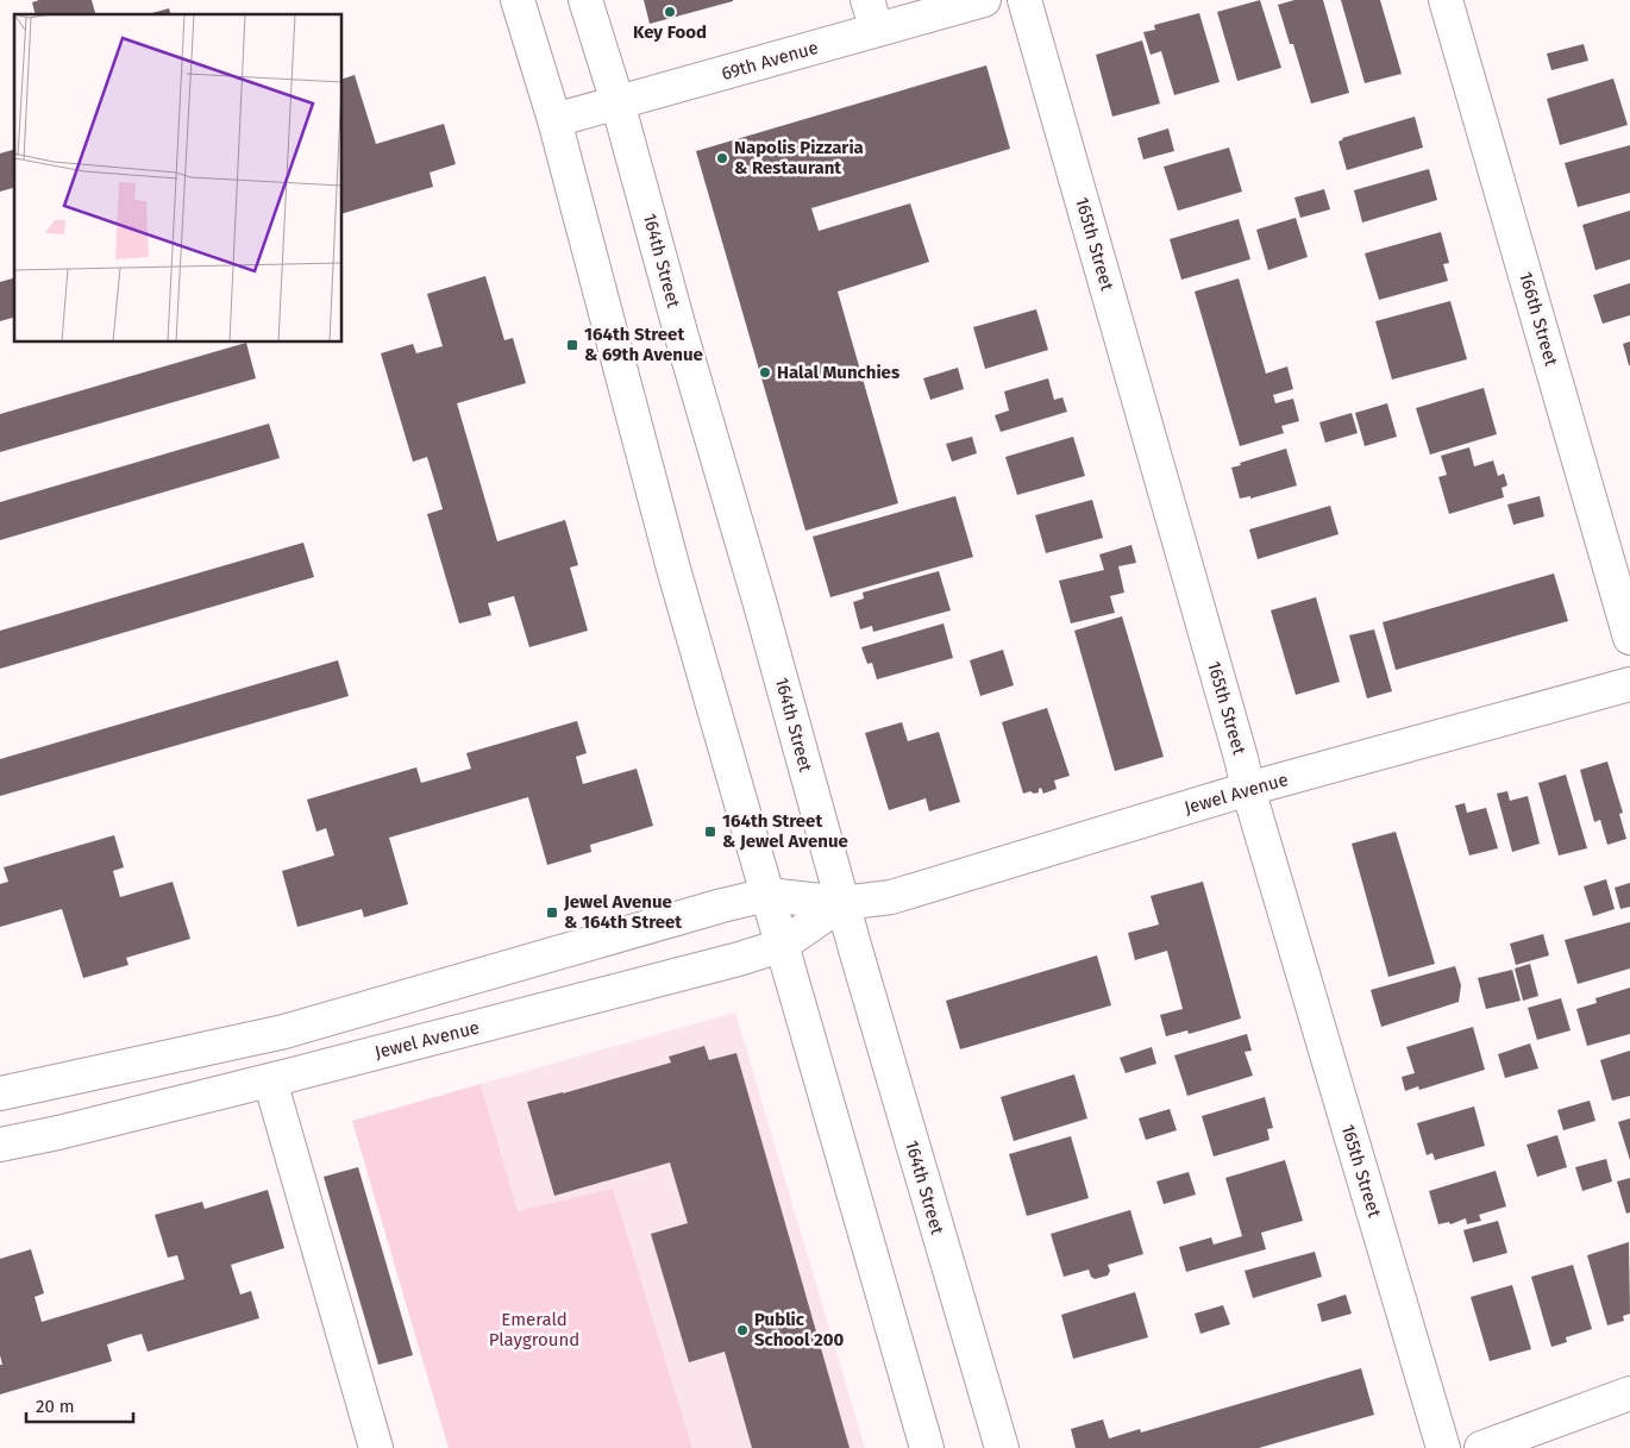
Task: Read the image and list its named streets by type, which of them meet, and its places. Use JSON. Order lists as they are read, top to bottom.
{
  "streets": {
    "street": [
      "69th Avenue",
      "165th Street",
      "164th Street",
      "166th Street",
      "Jewel Avenue"
    ]
  },
  "crossings": [
    ["69th Avenue", "164th Street"],
    ["165th Street", "Jewel Avenue"],
    ["164th Street", "Jewel Avenue"]
  ],
  "parks": ["Emerald Playground"],
  "places": {
    "other": [
      "Key Food",
      "Napolis Pizzaria & Restaurant",
      "Halal Munchies",
      "Public School 200"
    ],
    "transit": ["164th Street & 69th Avenue", "164th Street & Jewel Avenue", "Jewel Avenue & 164th Street"]
  },
  "scale_bar": "20 m"
}
